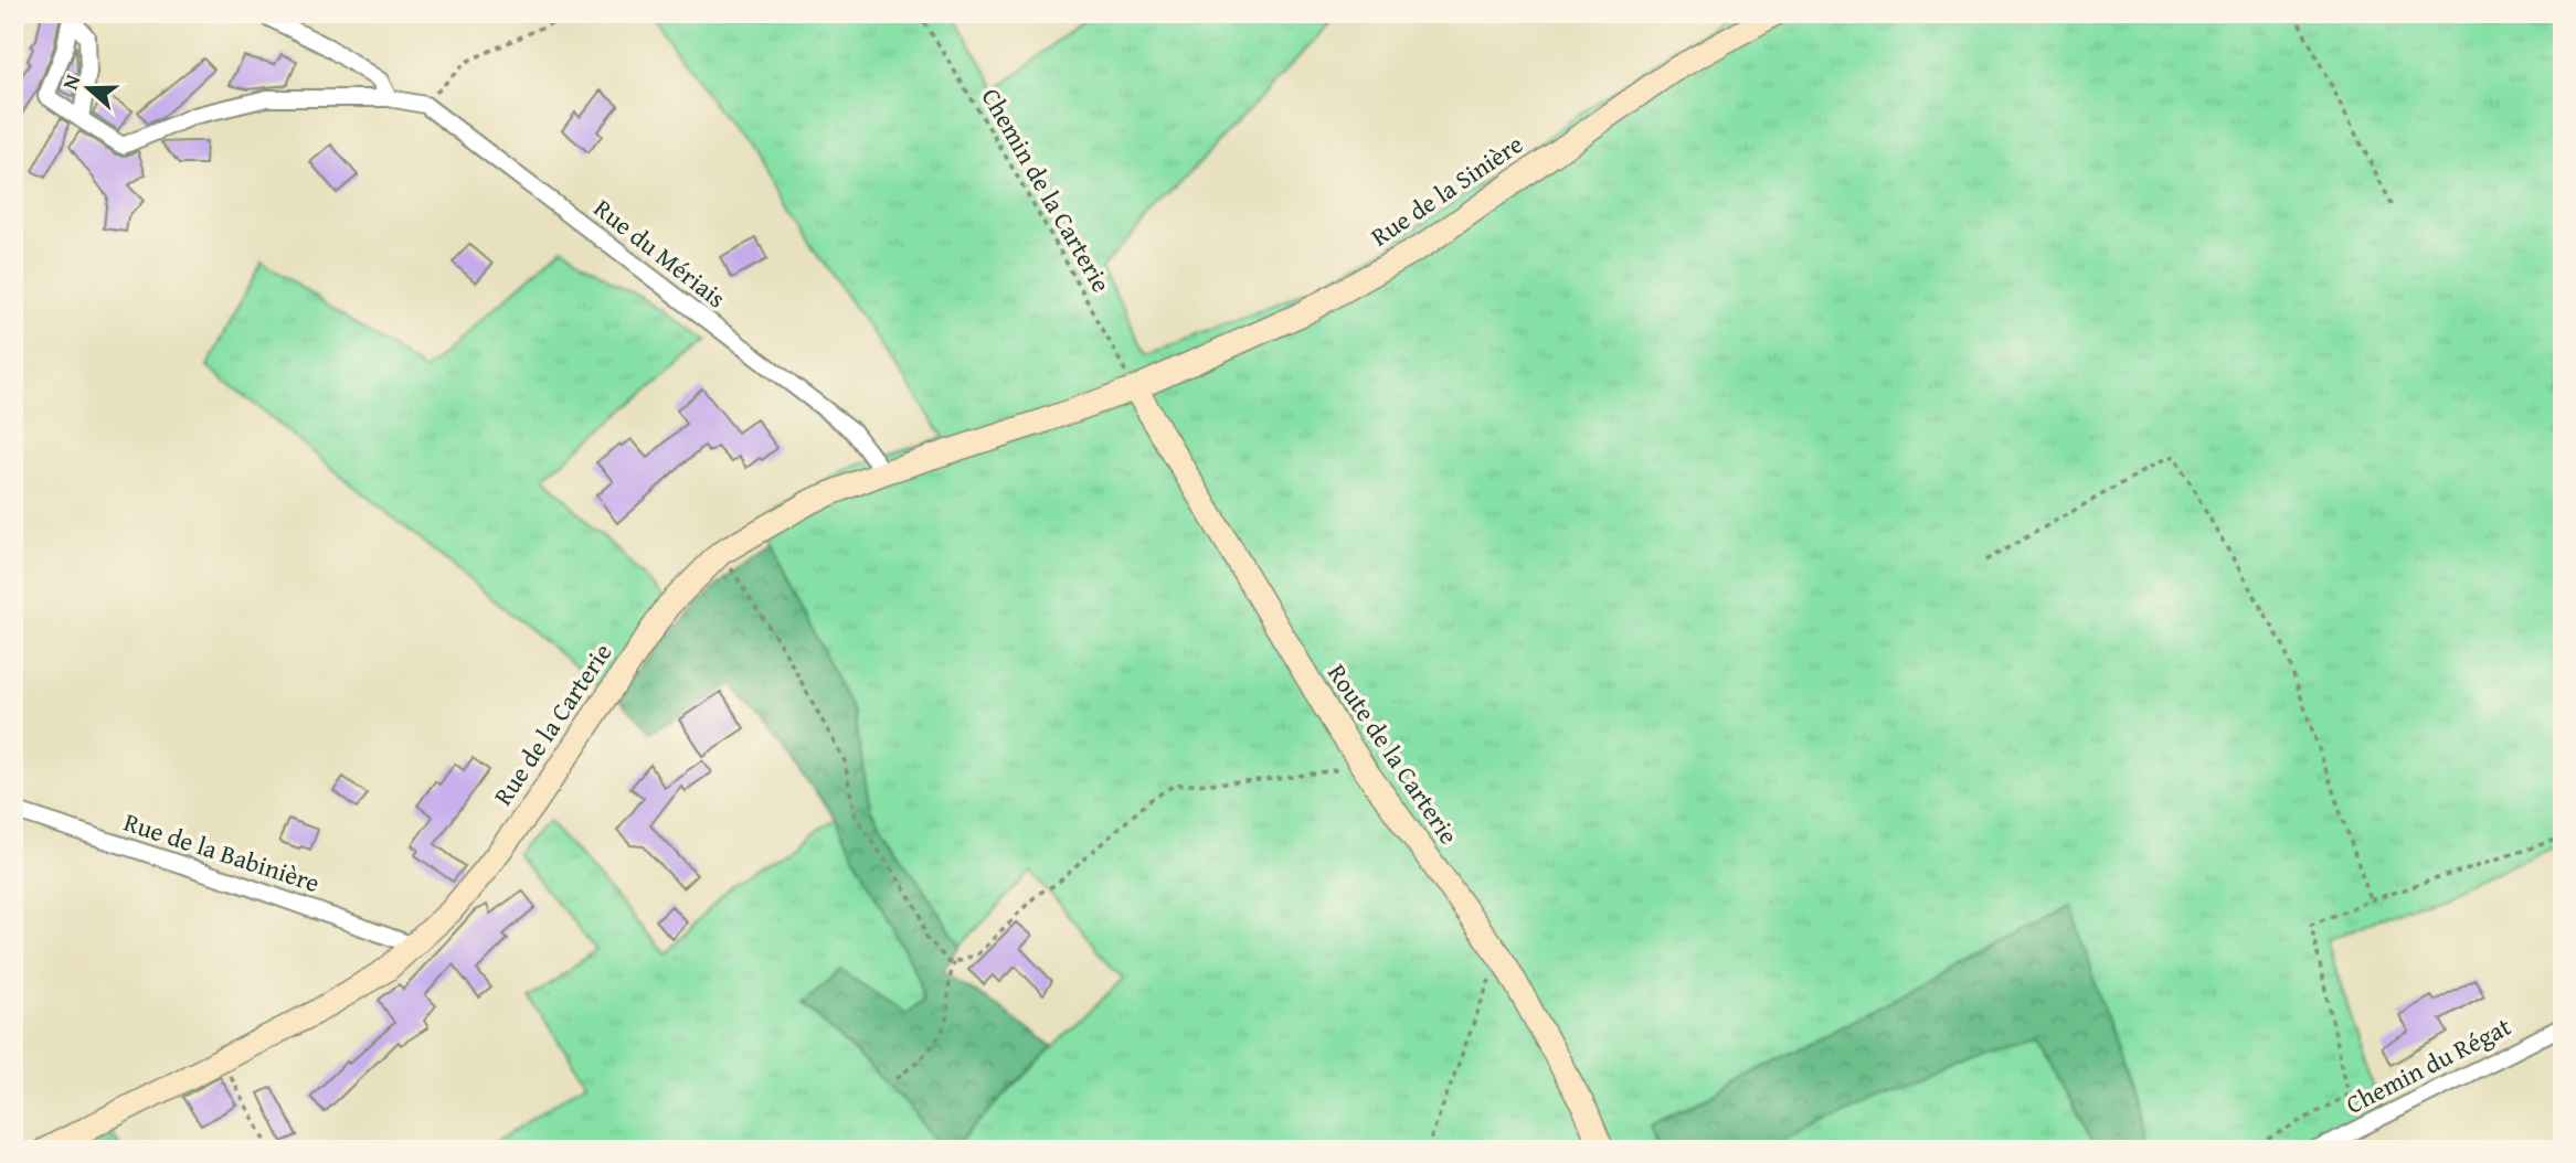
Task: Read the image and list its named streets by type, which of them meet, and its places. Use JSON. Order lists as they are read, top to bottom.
{
  "streets": {
    "street": [
      "Rue de la Sinière",
      "Rue du Mériais",
      "Rue de la Carterie",
      "Route de la Carterie",
      "Rue de la Babinière",
      "Chemin du Régat"
    ],
    "path": ["Chemin de la Carterie"]
  },
  "crossings": [
    ["Chemin de la Carterie", "Rue de la Sinière"],
    ["Chemin de la Carterie", "Rue de la Carterie"],
    ["Chemin de la Carterie", "Route de la Carterie"],
    ["Rue de la Sinière", "Rue de la Carterie"],
    ["Rue de la Sinière", "Route de la Carterie"],
    ["Rue du Mériais", "Rue de la Carterie"],
    ["Rue de la Carterie", "Route de la Carterie"],
    ["Rue de la Carterie", "Rue de la Babinière"]
  ],
  "north": "left"
}
